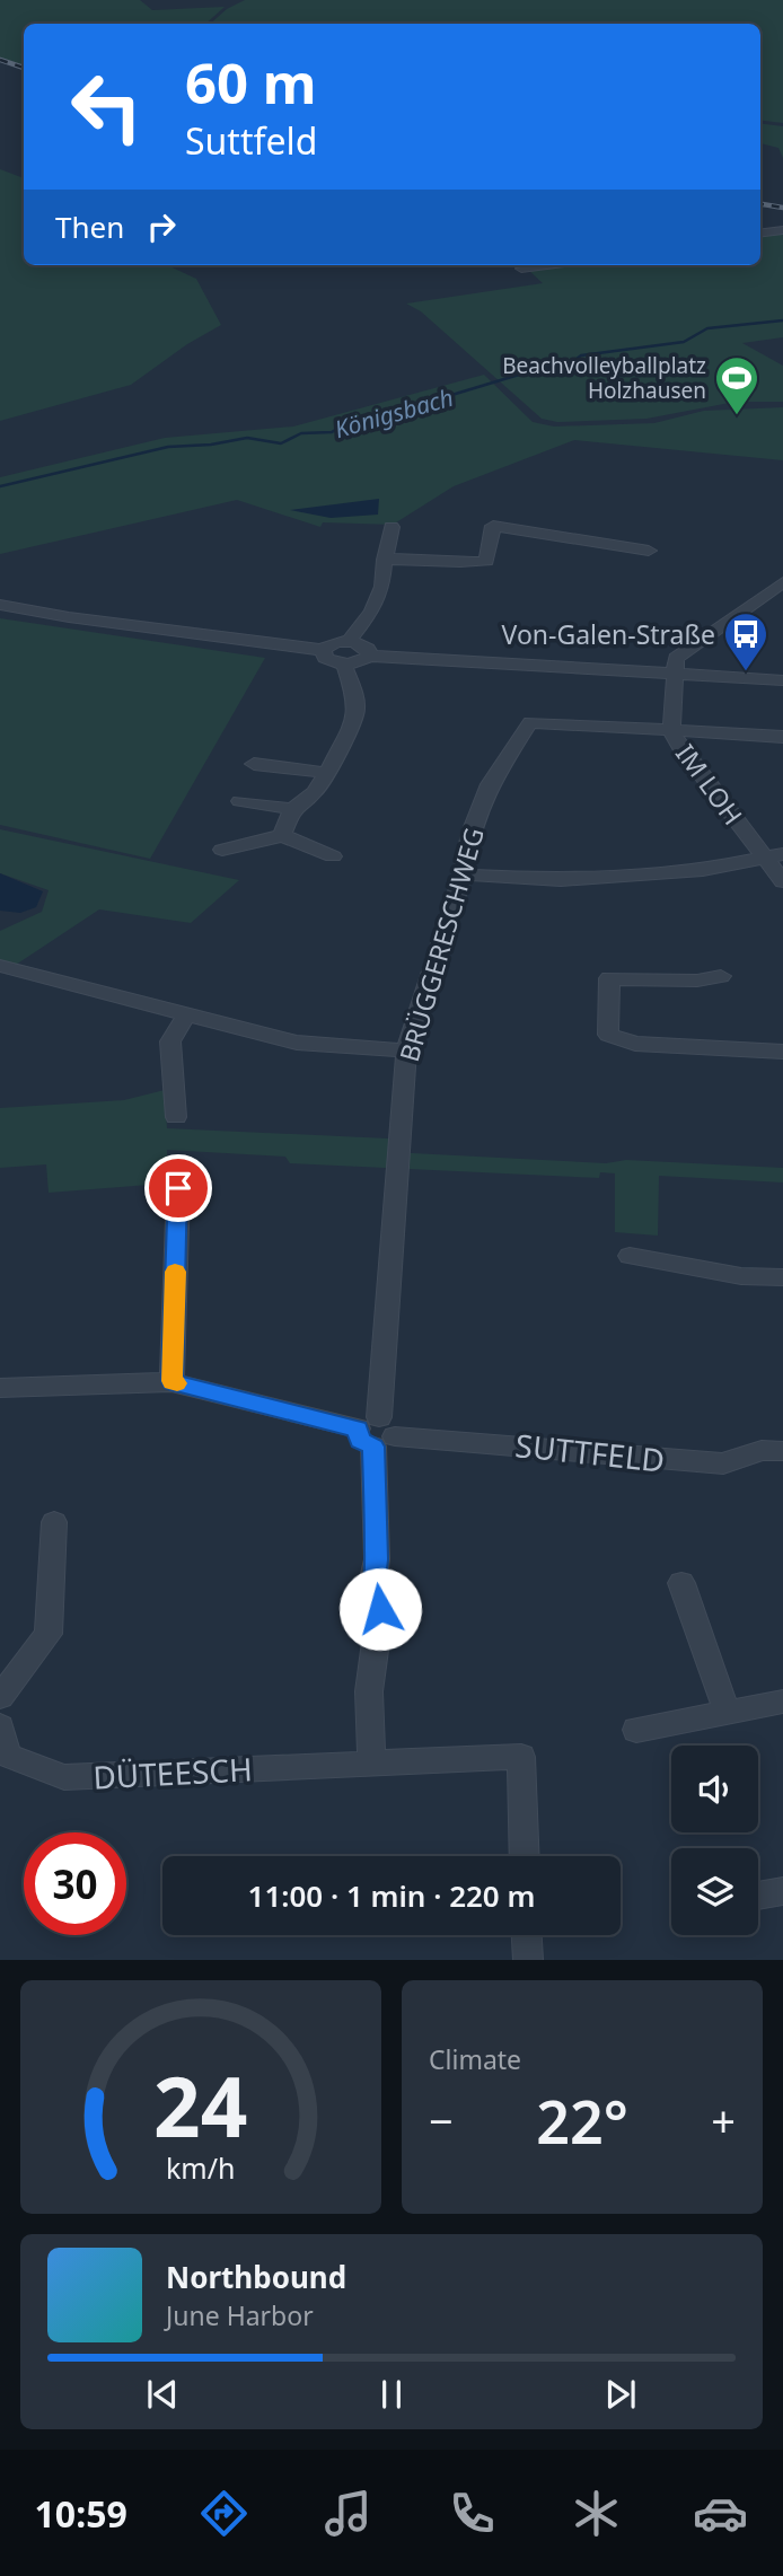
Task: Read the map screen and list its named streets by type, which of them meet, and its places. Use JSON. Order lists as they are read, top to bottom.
{
  "streets": {
    "street": [
      "IM LOH",
      "BRÜGGERESCHWEG",
      "SUTTFELD",
      "DÜTEESCH"
    ]
  },
  "crossings": [
    ["IM LOH", "BRÜGGERESCHWEG"],
    ["BRÜGGERESCHWEG", "SUTTFELD"],
    ["BRÜGGERESCHWEG", "DÜTEESCH"]
  ],
  "water": ["Königsbach"],
  "places": {
    "sports": ["Beachvolleyballplatz Holzhausen"],
    "bus stop": ["Von-Galen-Straße"]
  },
  "page": {
    "turn": ["60 m", "Suttfeld"],
    "then": "Then",
    "limit": "30",
    "trip": "11:00 · 1 min · 220 m",
    "tile": "Climate",
    "heat": ["−", "22°", "+"],
    "song": ["Northbound", "June Harbor"],
    "tabs": "10:59",
    "gauge": ["24", "km/h"]
  }
}
